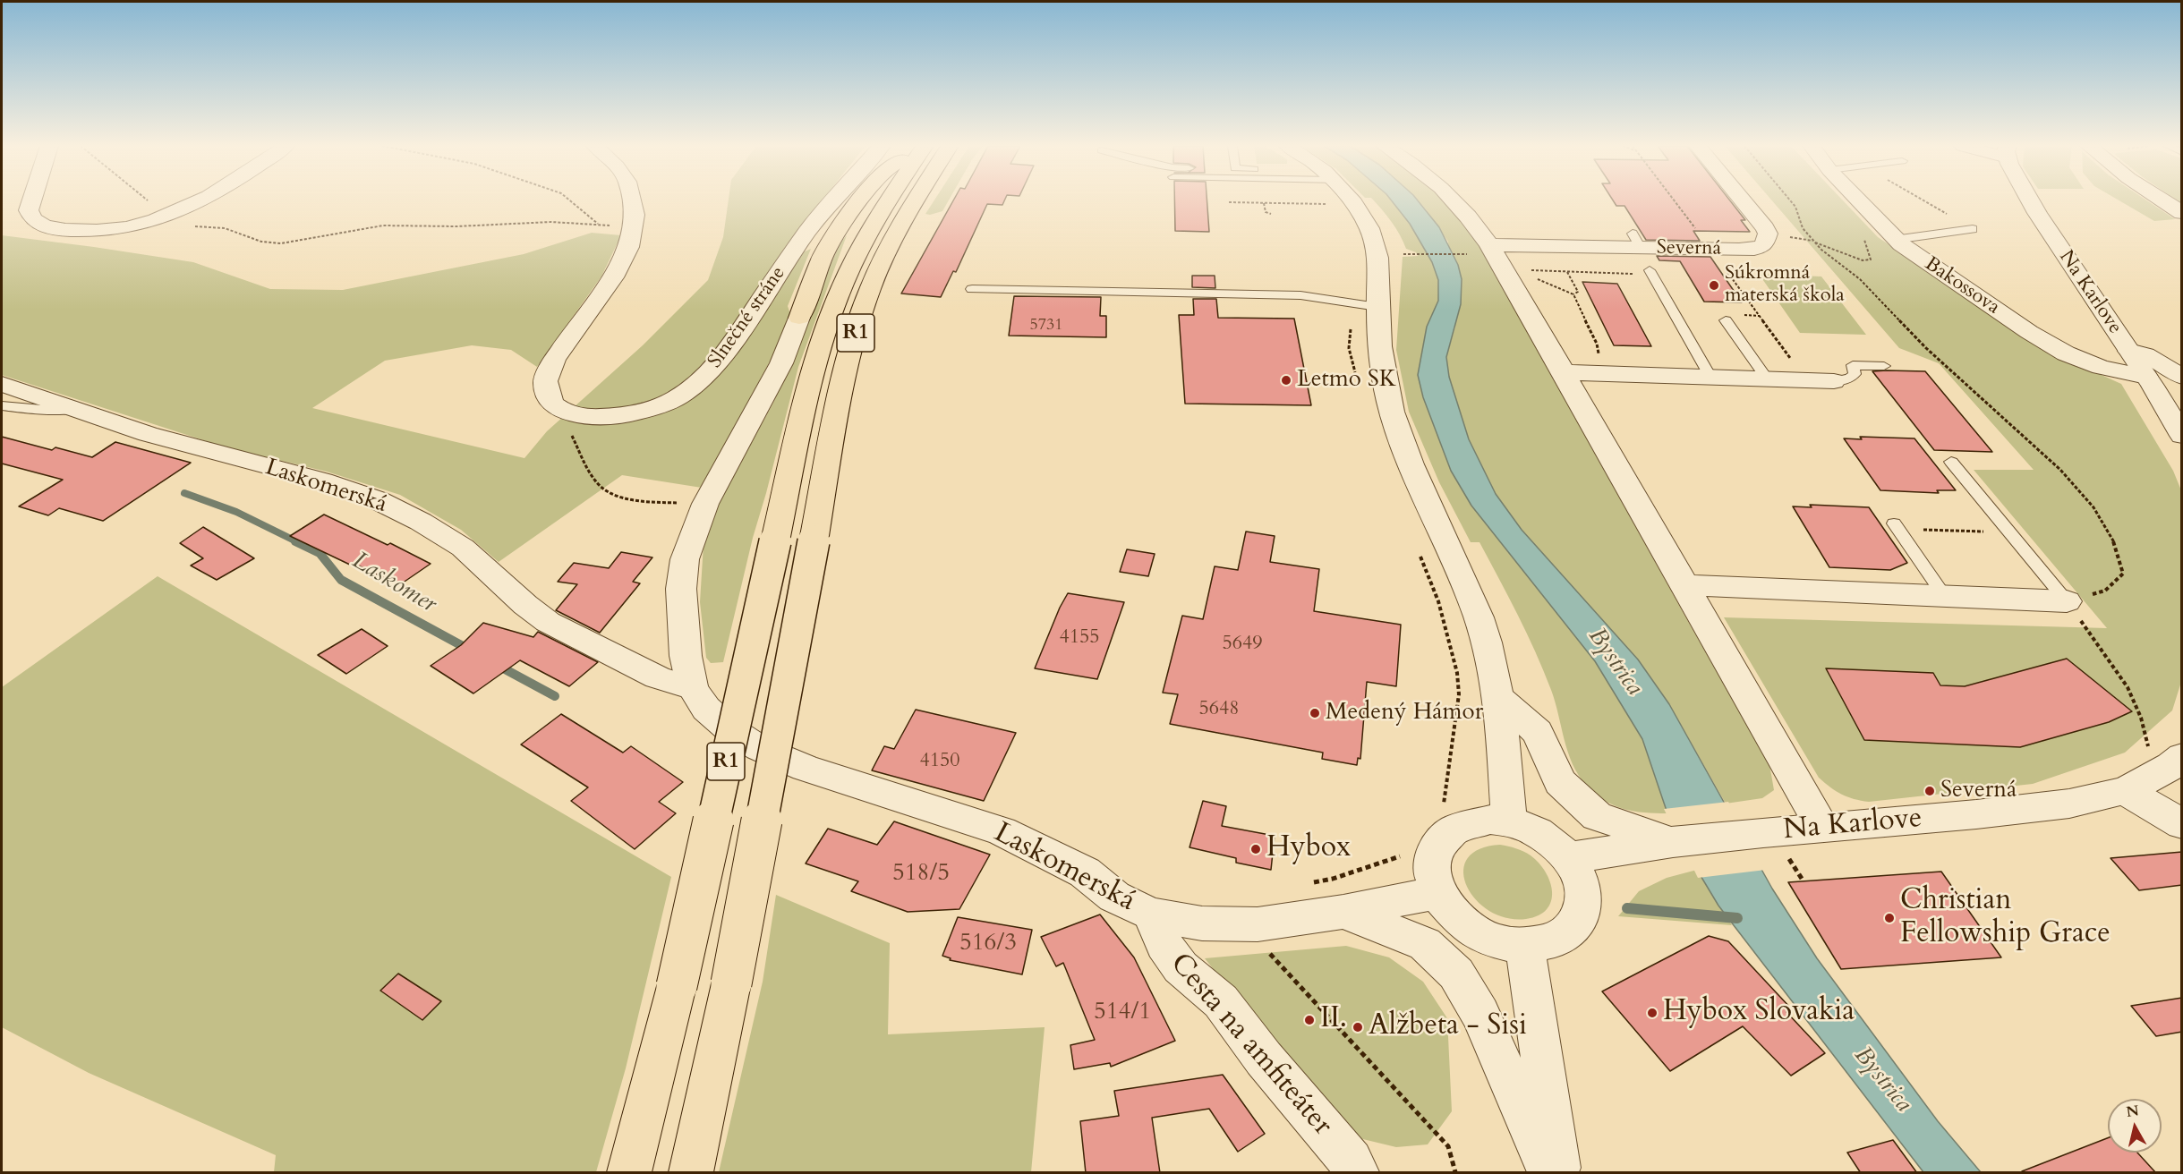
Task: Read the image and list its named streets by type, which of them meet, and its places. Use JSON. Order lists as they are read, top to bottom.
{
  "streets": {
    "highway": ["R1"],
    "street": [
      "Severná",
      "Bakossova",
      "Na Karlove",
      "Slnečné stráne",
      "Laskomerská",
      "Cesta na amfiteáter"
    ]
  },
  "crossings": [
    ["Bakossova", "Na Karlove"],
    ["Na Karlove", "Laskomerská"],
    ["Laskomerská", "Cesta na amfiteáter"]
  ],
  "water": ["Laskomer", "Bystrica"],
  "places": [
    "Súkromná materská škola",
    "Letmo SK",
    "Medený Hámor",
    "Severná",
    "Hybox",
    "Christian Fellowship Grace",
    "Hybox Slovakia",
    "II.",
    "Alžbeta - Sisi"
  ],
  "house_numbers": [
    "5731",
    "4155",
    "5649",
    "5648",
    "4150",
    "518/5",
    "516/3",
    "514/1"
  ],
  "north": "top"
}
